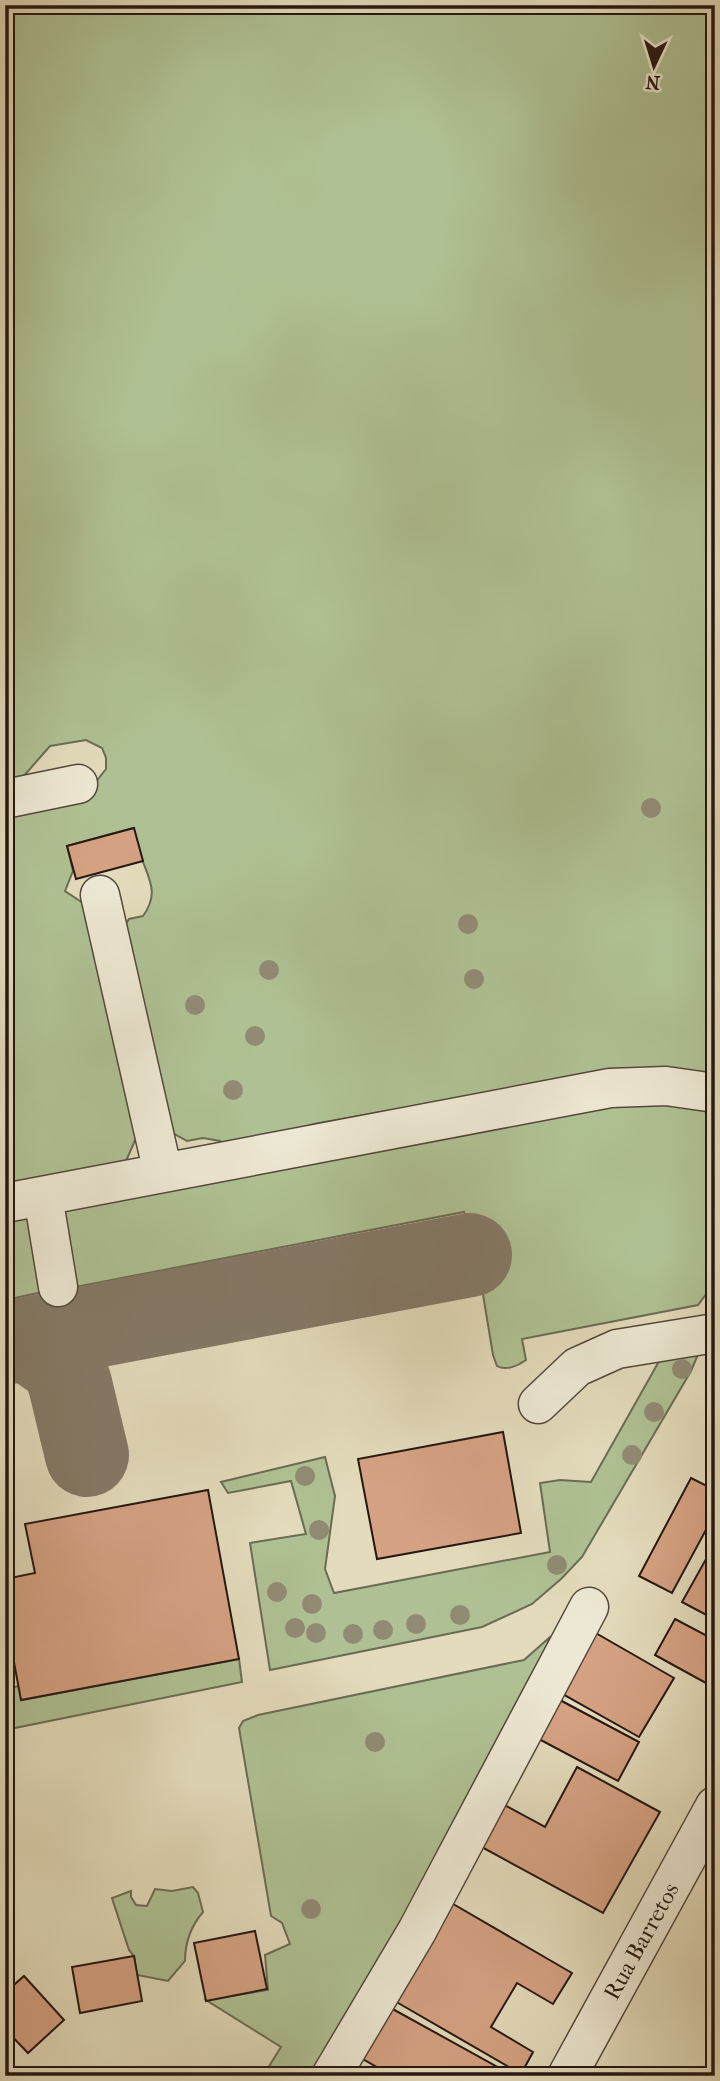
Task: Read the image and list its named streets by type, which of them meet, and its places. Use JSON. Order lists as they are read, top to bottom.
{
  "streets": {
    "street": ["Rua Barretos"]
  },
  "north": "bottom"
}
